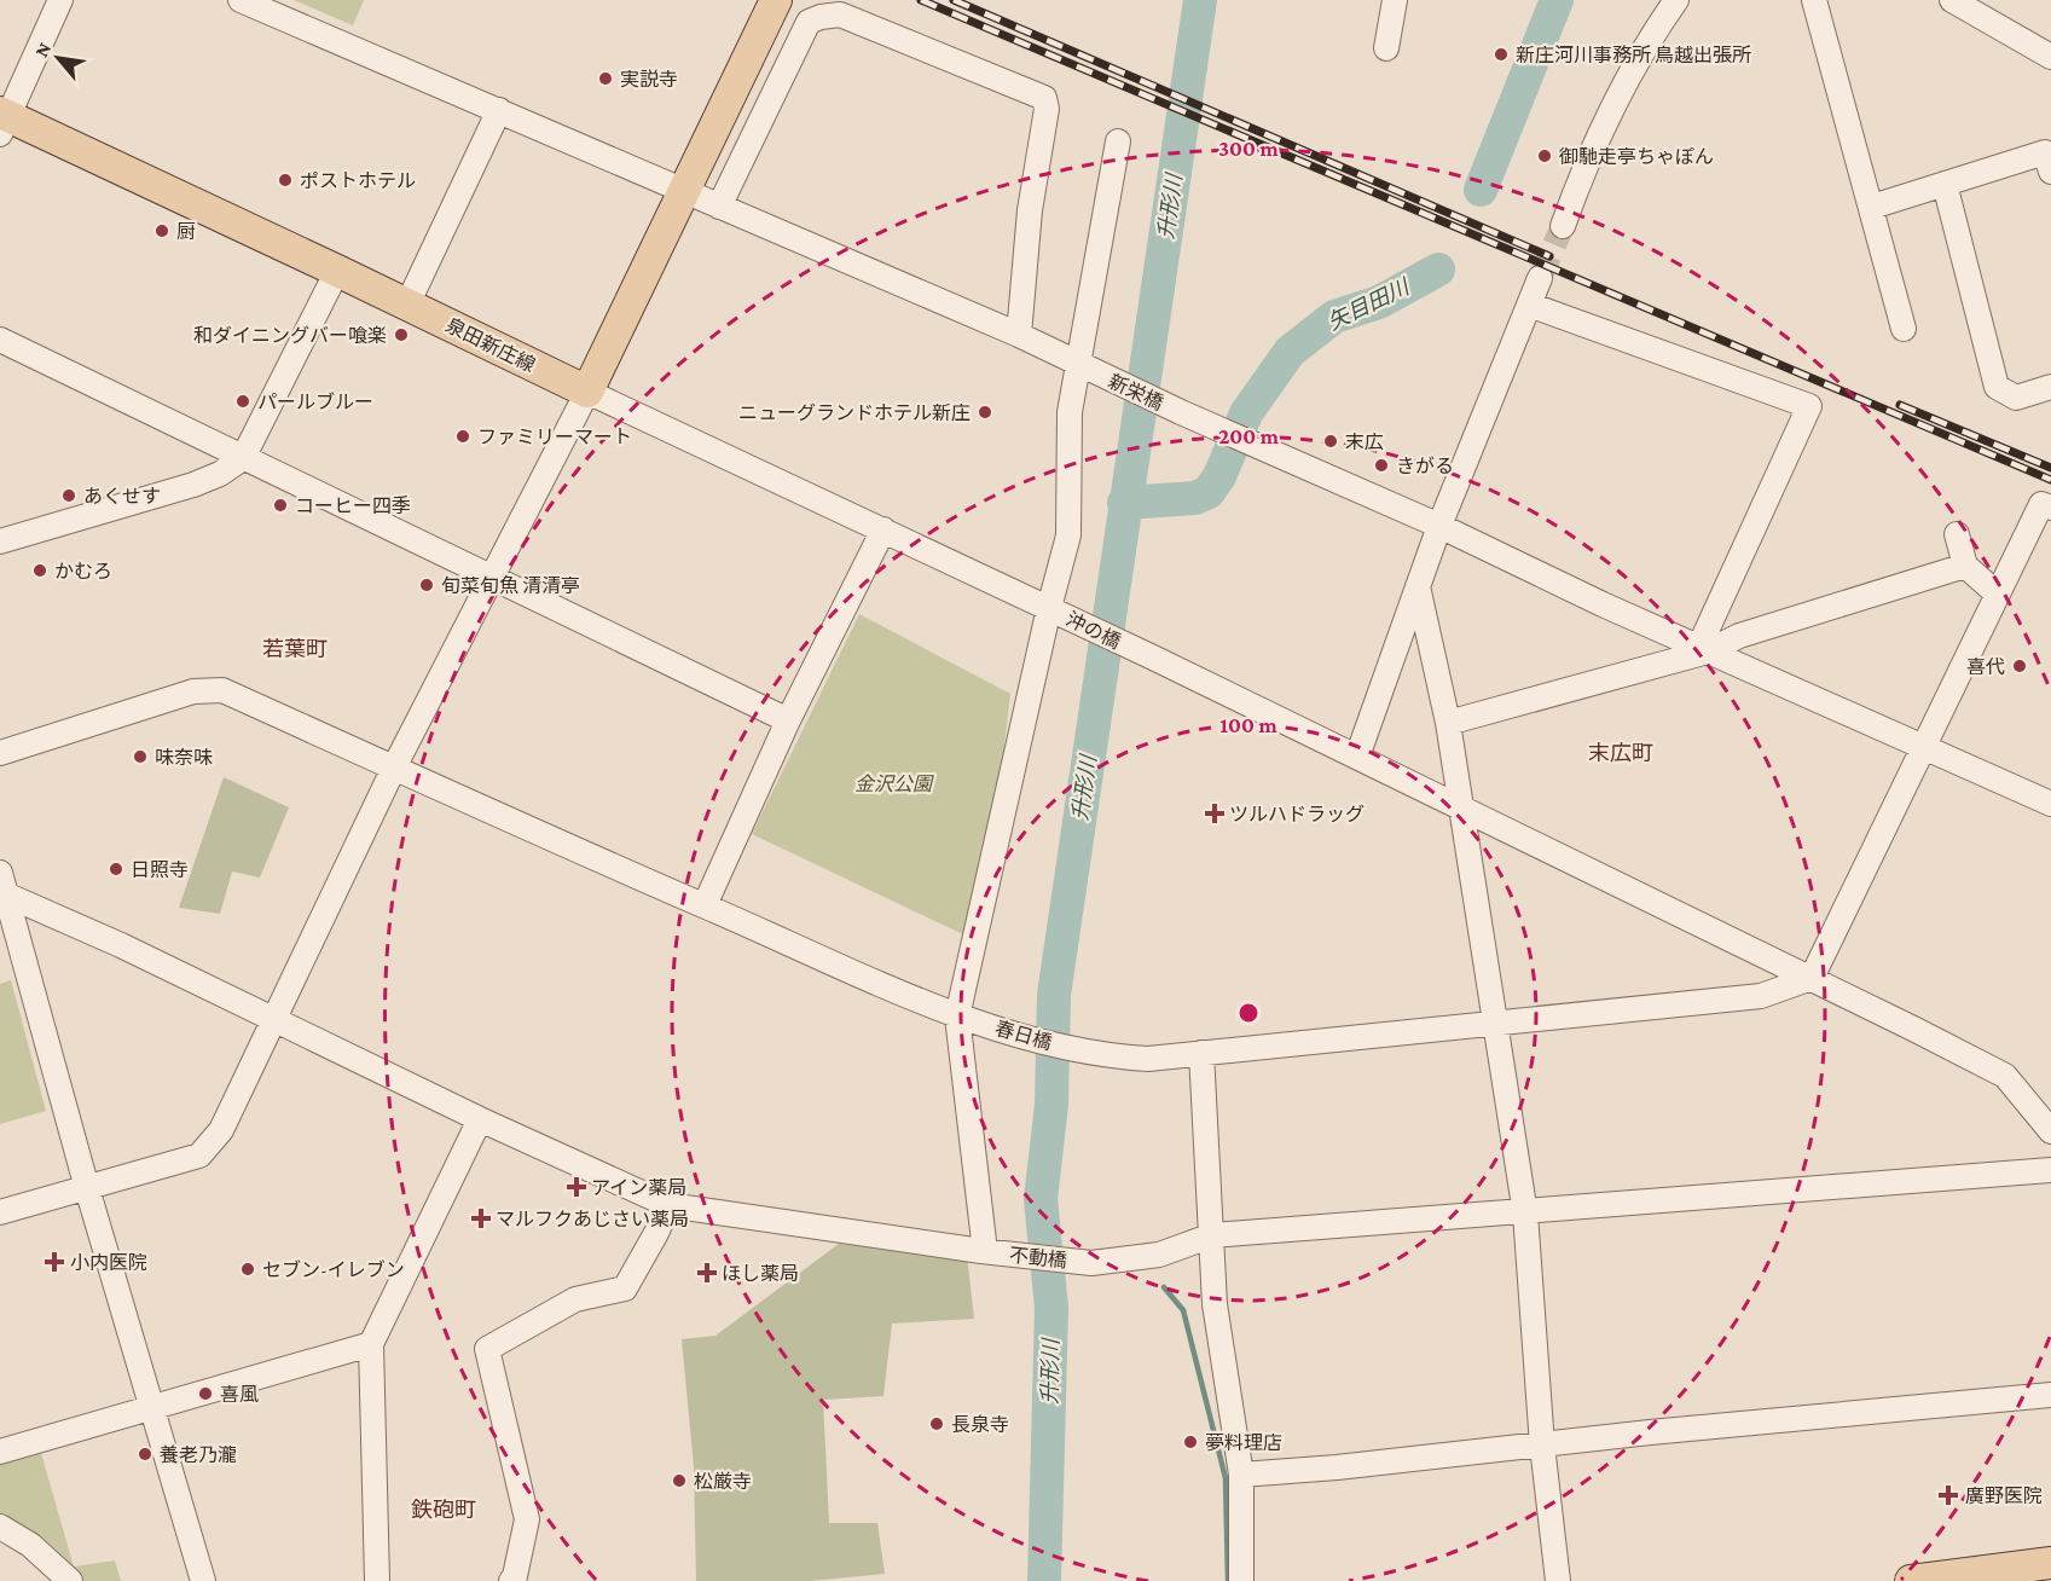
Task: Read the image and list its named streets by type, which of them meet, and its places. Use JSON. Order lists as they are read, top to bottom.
{
  "streets": {
    "main road": ["泉田新庄線"],
    "street": [
      "新栄橋",
      "沖の橋",
      "春日橋",
      "不動橋"
    ]
  },
  "crossings": [
    ["泉田新庄線", "沖の橋"],
    ["沖の橋", "春日橋"]
  ],
  "districts": ["若葉町", "末広町", "鉄砲町"],
  "water": ["升形川", "矢目田川"],
  "parks": ["金沢公園"],
  "places": {
    "other": [
      "新庄河川事務所 鳥越出張所",
      "実説寺",
      "御馳走亭ちゃぽん",
      "ポストホテル",
      "厨",
      "和ダイニングバー喰楽",
      "パールブルー",
      "ニューグランドホテル新庄",
      "ファミリーマート",
      "末広",
      "きがる",
      "あくせす",
      "コーヒー四季",
      "かむろ",
      "旬菜旬魚 清清亭",
      "喜代",
      "味奈味",
      "日照寺",
      "セブン-イレブン",
      "喜風",
      "長泉寺",
      "夢料理店",
      "養老乃瀧",
      "松厳寺"
    ],
    "health": [
      "ツルハドラッグ",
      "アイン薬局",
      "マルフクあじさい薬局",
      "小内医院",
      "ほし薬局",
      "廣野医院"
    ]
  },
  "north": "top left",
  "rings": ["300 m", "200 m", "100 m"]
}
